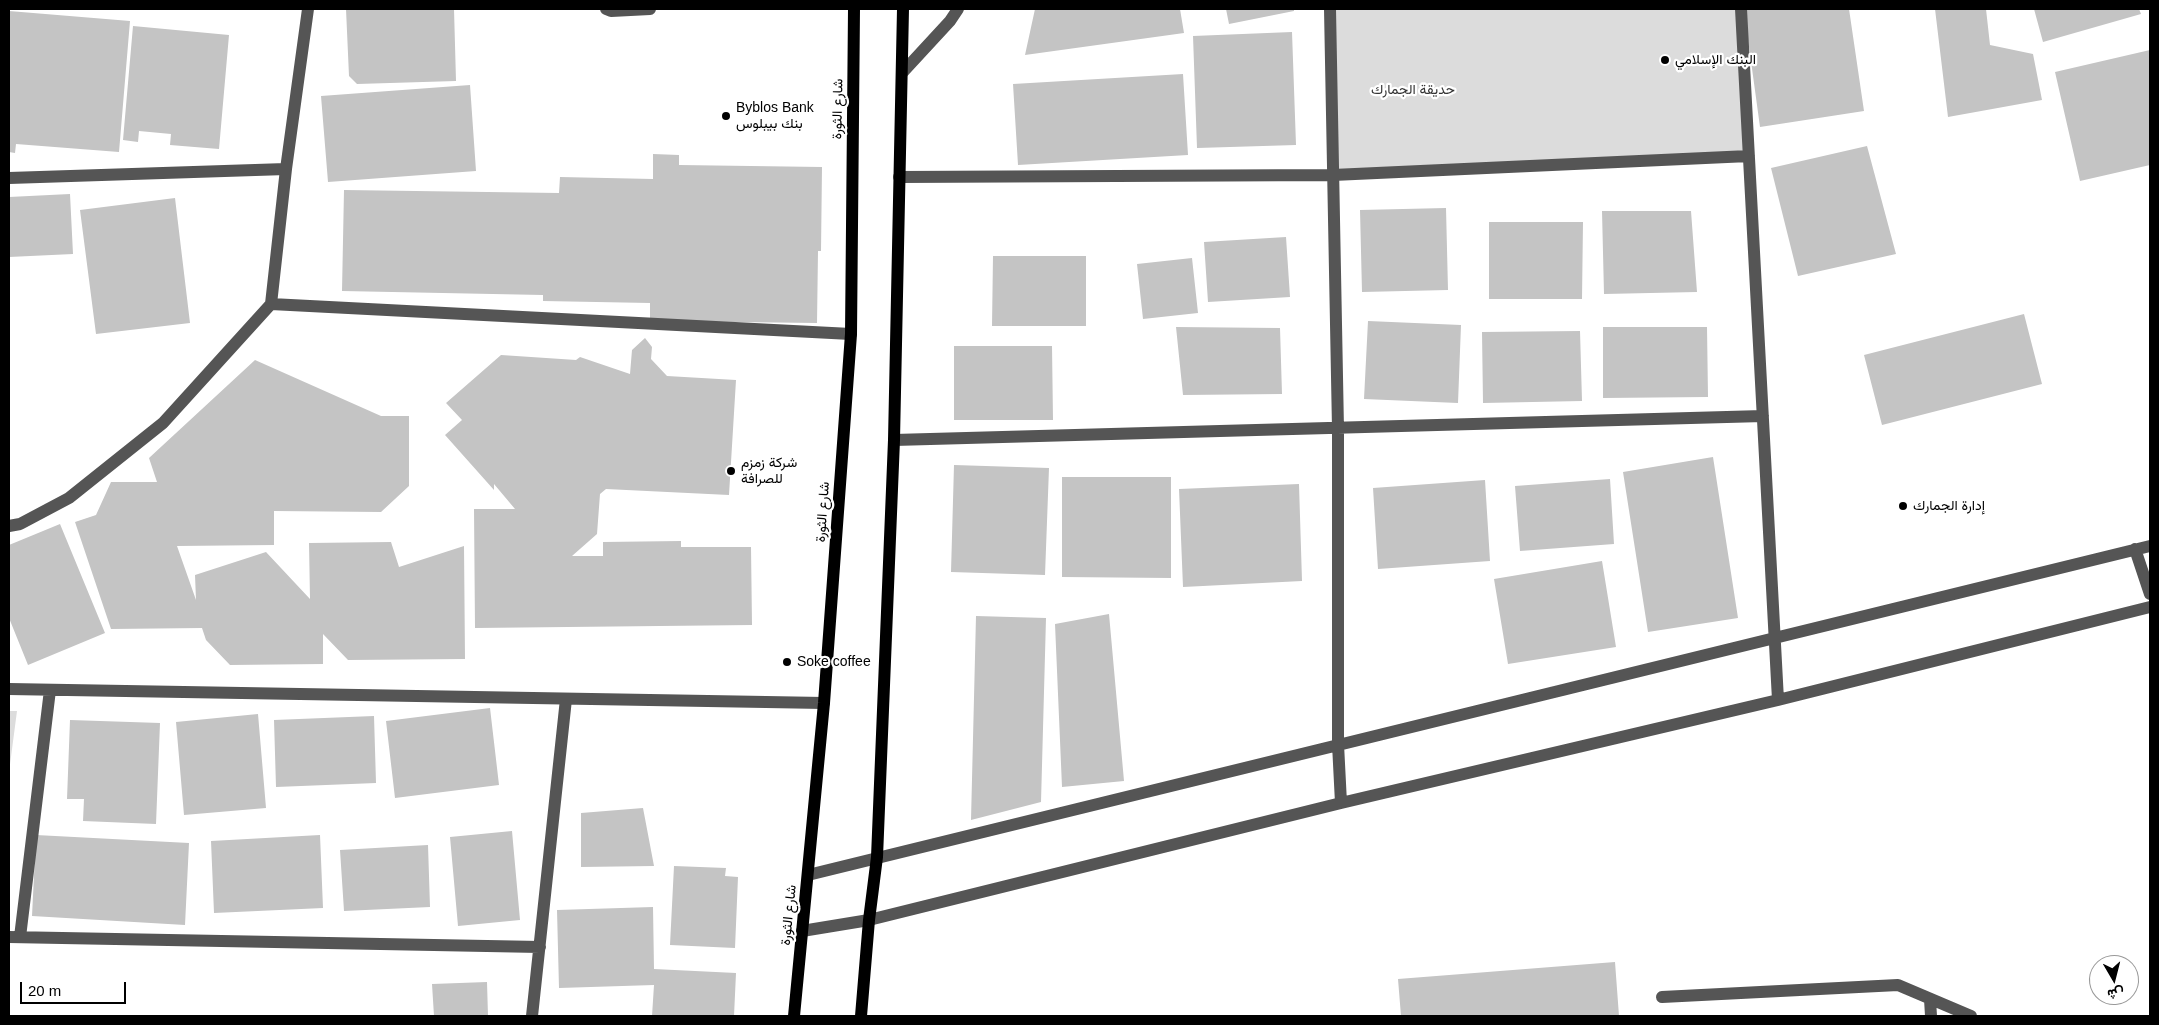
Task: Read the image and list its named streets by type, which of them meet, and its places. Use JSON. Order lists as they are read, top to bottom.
{
  "streets": {
    "main road": ["شارع الثورة"]
  },
  "parks": ["حديقة الجمارك"],
  "places": [
    "البنك الإسلامي",
    "Byblos Bank بنك بيبلوس",
    "شركة زمزم للصرافة",
    "إدارة الجمارك",
    "Soke coffee"
  ],
  "scale_bar": "20 m",
  "north": "bottom"
}
